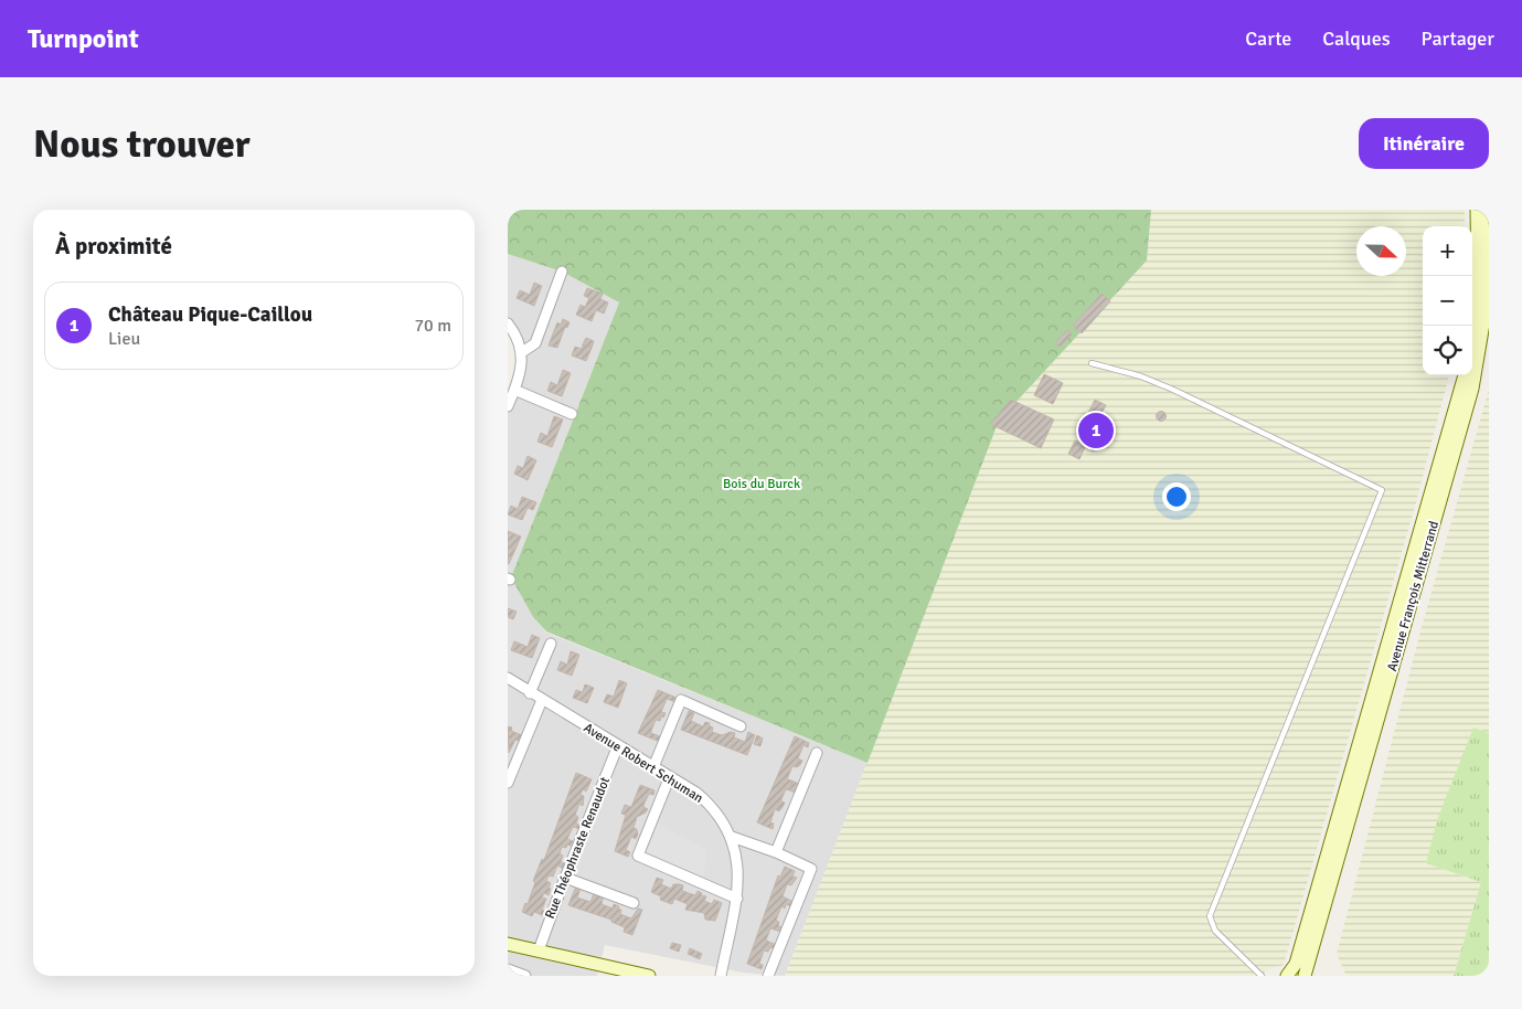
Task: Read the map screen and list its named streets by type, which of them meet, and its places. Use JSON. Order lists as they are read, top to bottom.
{
  "streets": {
    "main road": ["Avenue François Mitterrand"],
    "street": ["Avenue Robert Schuman", "Rue Théophraste Renaudot"]
  },
  "crossings": [
    ["Avenue Robert Schuman", "Rue Théophraste Renaudot"]
  ],
  "parks": ["Bois du Burck"],
  "north": "right",
  "page": {
    "header": "Turnpoint",
    "nav": ["Carte", "Calques", "Partager"],
    "buttons": "Itinéraire",
    "title": "Nous trouver",
    "heading": "À proximité",
    "map_buttons": ["+", "−"],
    "list": [
      {
        "mark": "1",
        "name": "Château Pique-Caillou",
        "note": "Lieu",
        "value": "70 m"
      }
    ],
    "pins": "1"
  }
}
